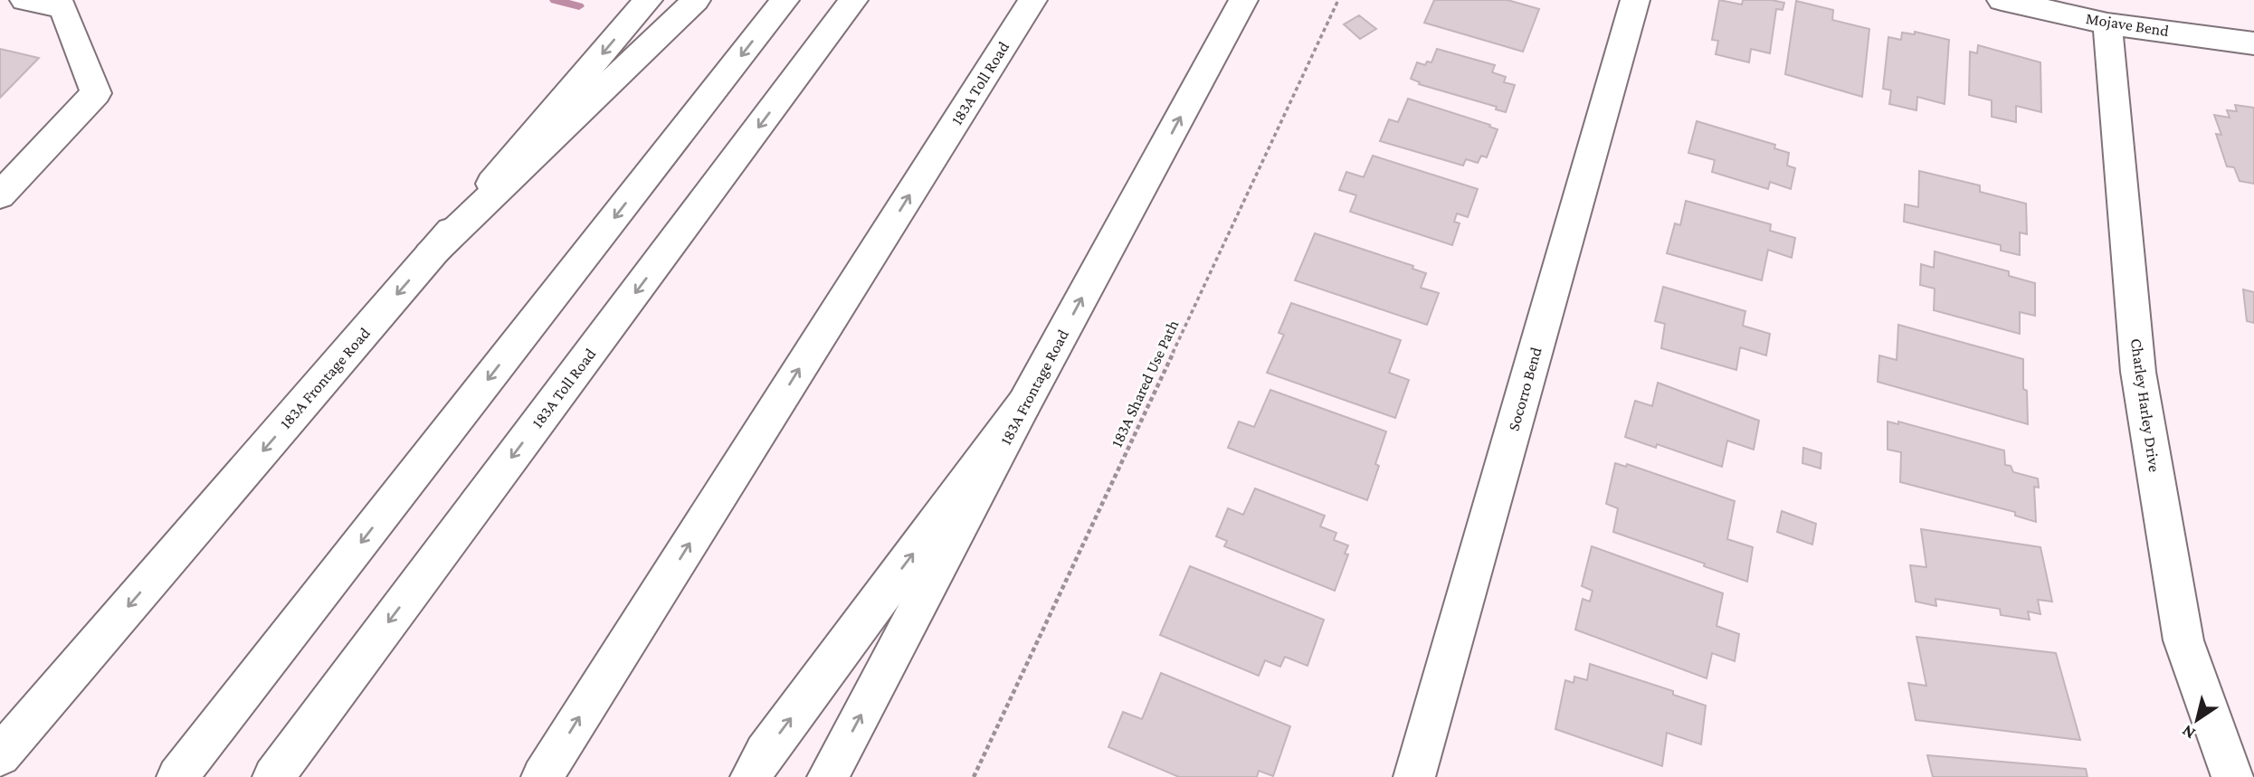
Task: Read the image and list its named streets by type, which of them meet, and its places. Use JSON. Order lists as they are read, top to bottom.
{
  "streets": {
    "main road": [
      "Mojave Bend",
      "183A Toll Road",
      "183A Frontage Road",
      "Socorro Bend",
      "Charley Harley Drive"
    ],
    "path": ["183A Shared Use Path"]
  },
  "crossings": [
    ["Mojave Bend", "Charley Harley Drive"]
  ],
  "north": "bottom left"
}
